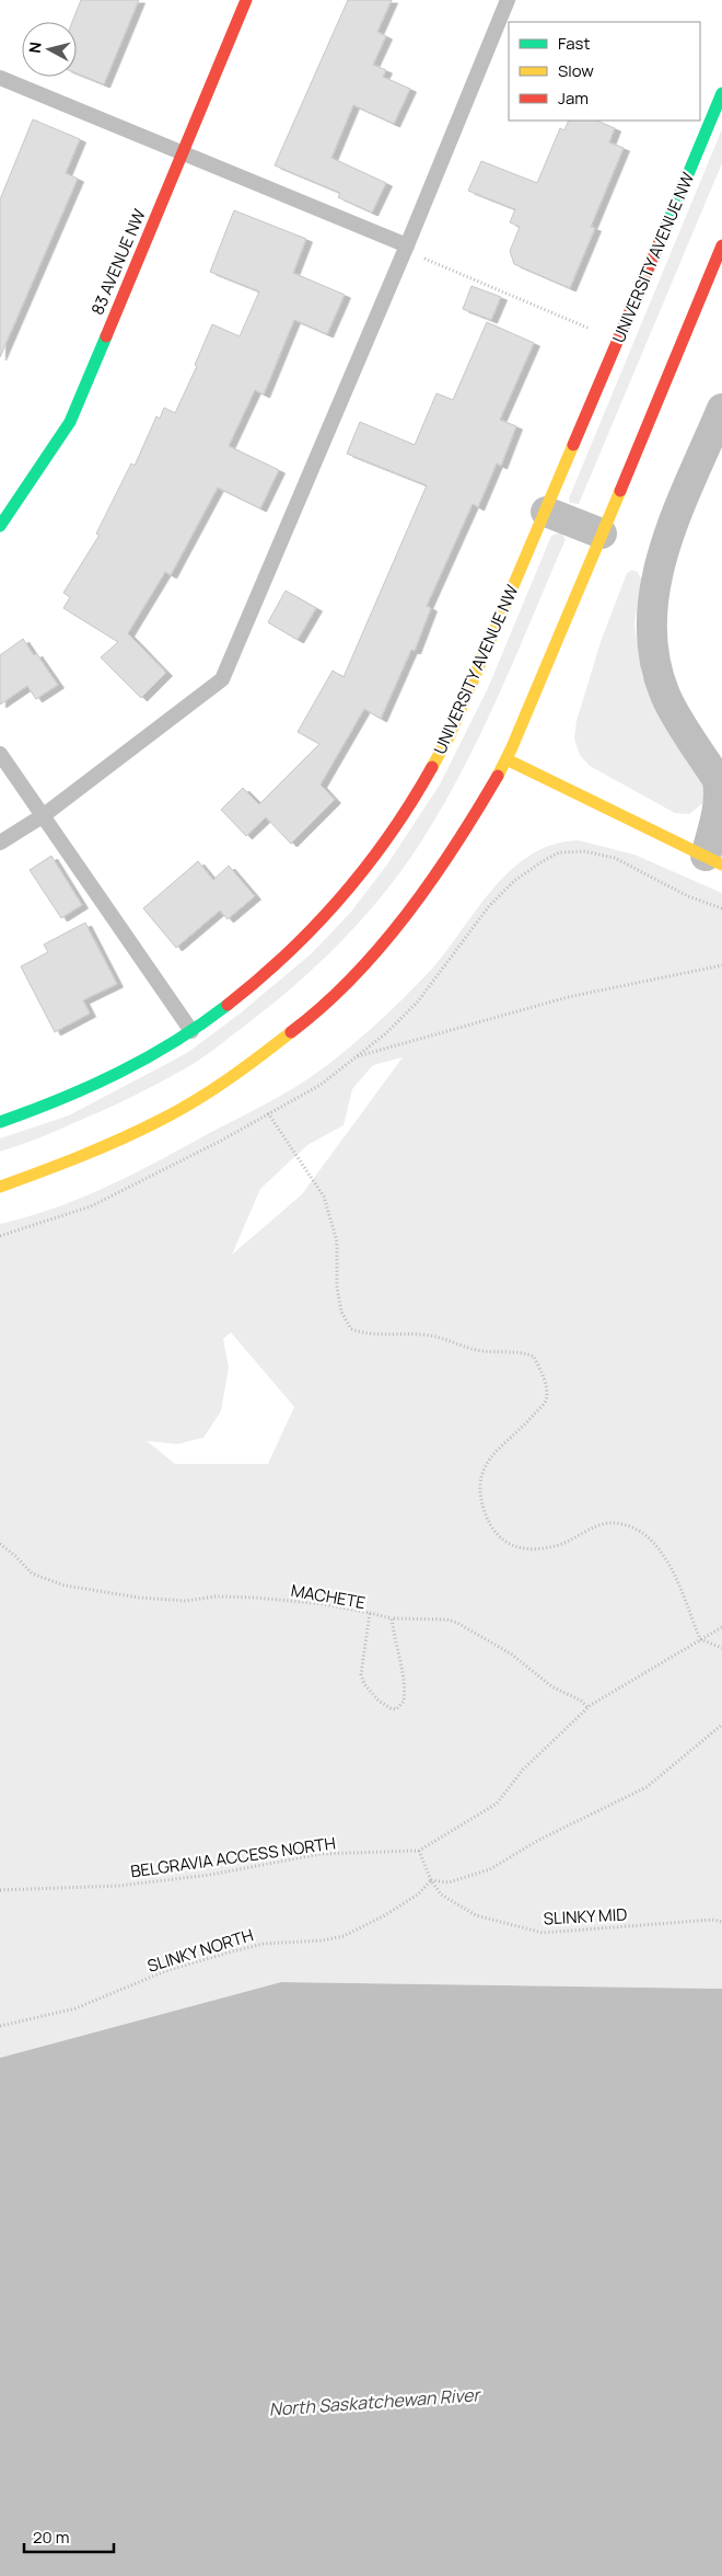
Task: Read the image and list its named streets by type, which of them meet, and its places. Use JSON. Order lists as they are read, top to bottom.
{
  "streets": {
    "street": ["UNIVERSITY AVENUE NW", "83 AVENUE NW"],
    "path": [
      "MACHETE",
      "BELGRAVIA ACCESS NORTH",
      "SLINKY MID",
      "SLINKY NORTH"
    ]
  },
  "crossings": [
    ["SLINKY MID", "SLINKY NORTH"]
  ],
  "water": ["North Saskatchewan River"],
  "legend": ["Fast", "Slow", "Jam"],
  "scale_bar": "20 m",
  "north": "left"
}
